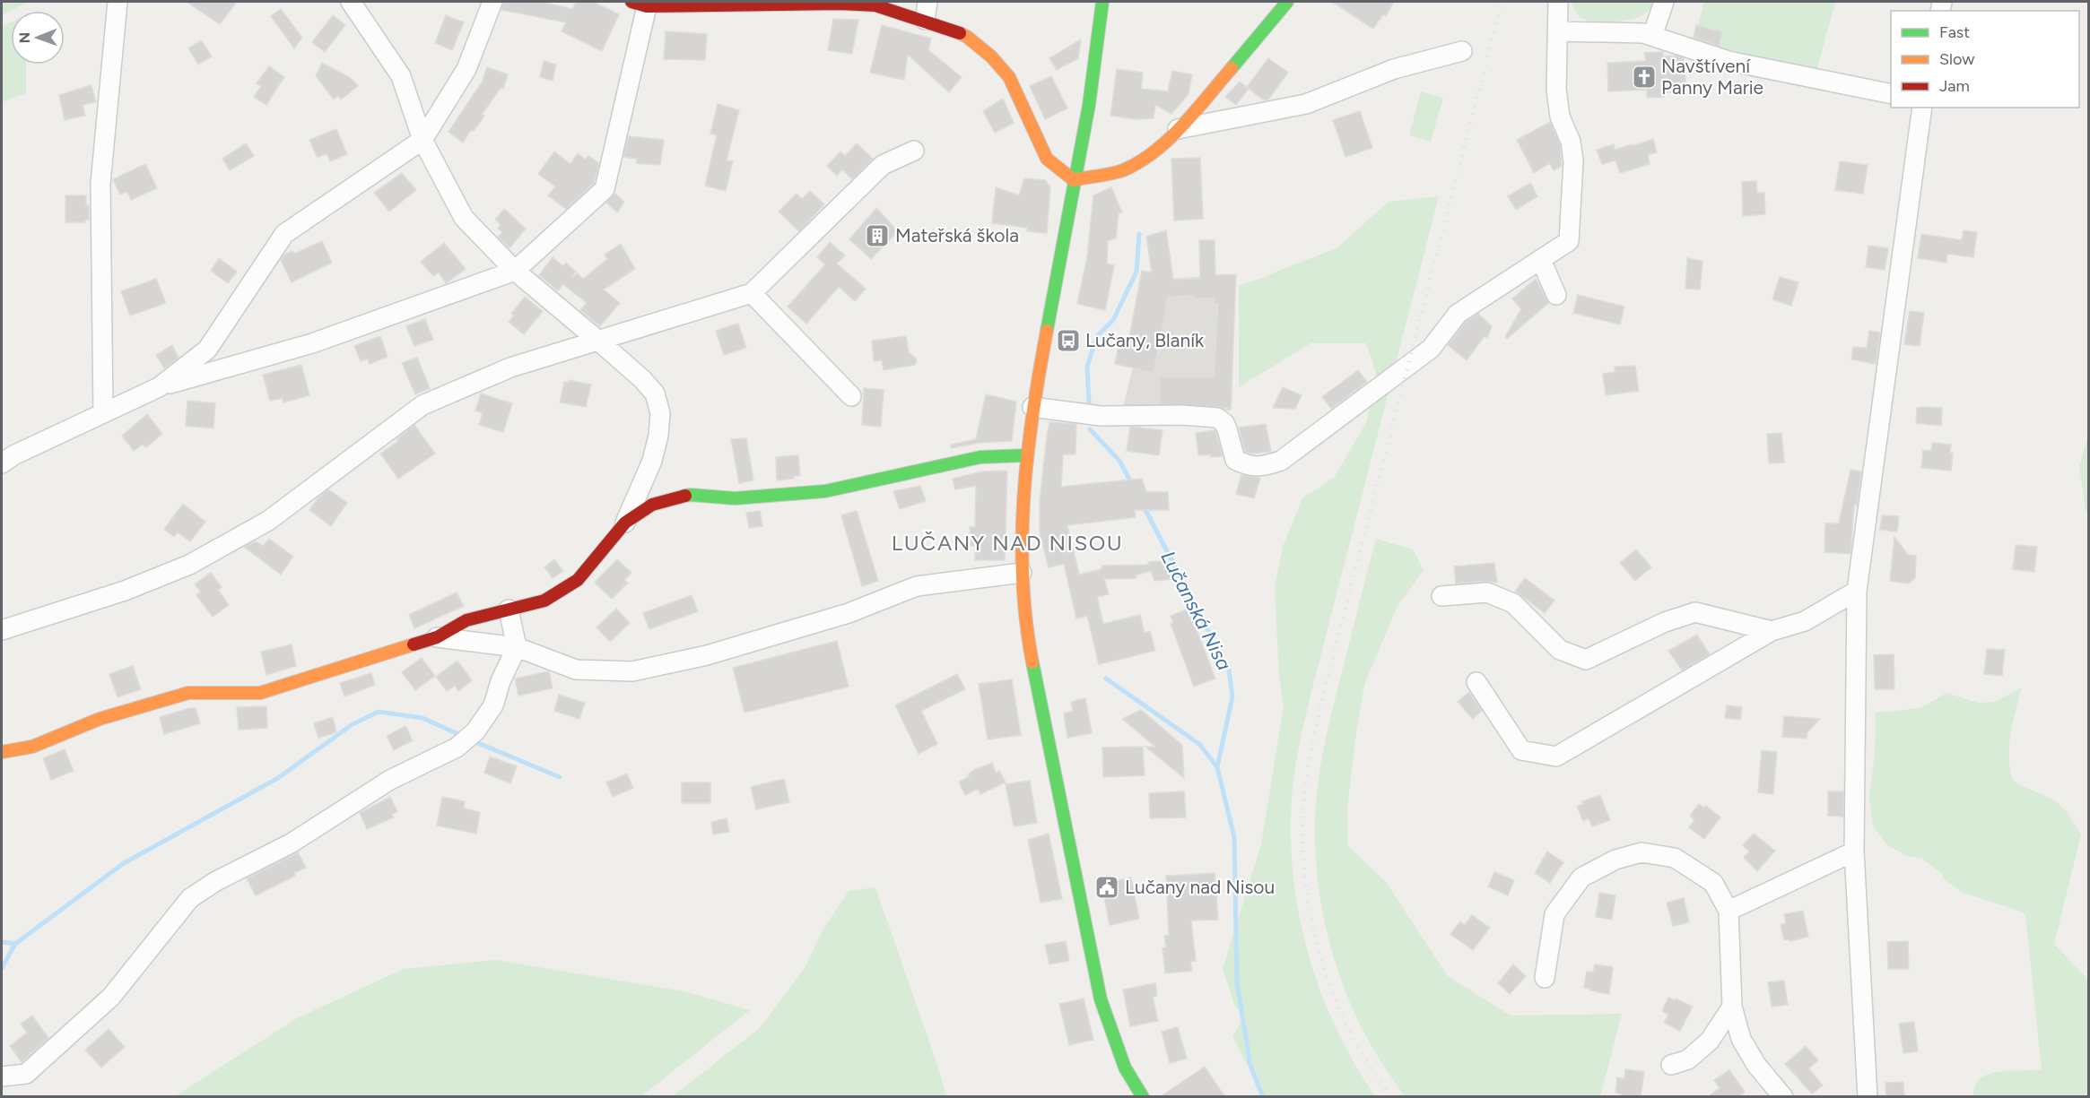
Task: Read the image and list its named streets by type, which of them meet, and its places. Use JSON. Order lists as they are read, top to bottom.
{
  "districts": ["LUČANY NAD NISOU"],
  "water": ["Lučanská Nisa"],
  "places": {
    "church": ["Navštívení Panny Marie"],
    "building": ["Mateřská škola"],
    "bus stop": ["Lučany, Blaník"],
    "public building": ["Lučany nad Nisou"]
  },
  "legend": ["Fast", "Slow", "Jam"],
  "north": "left"
}
